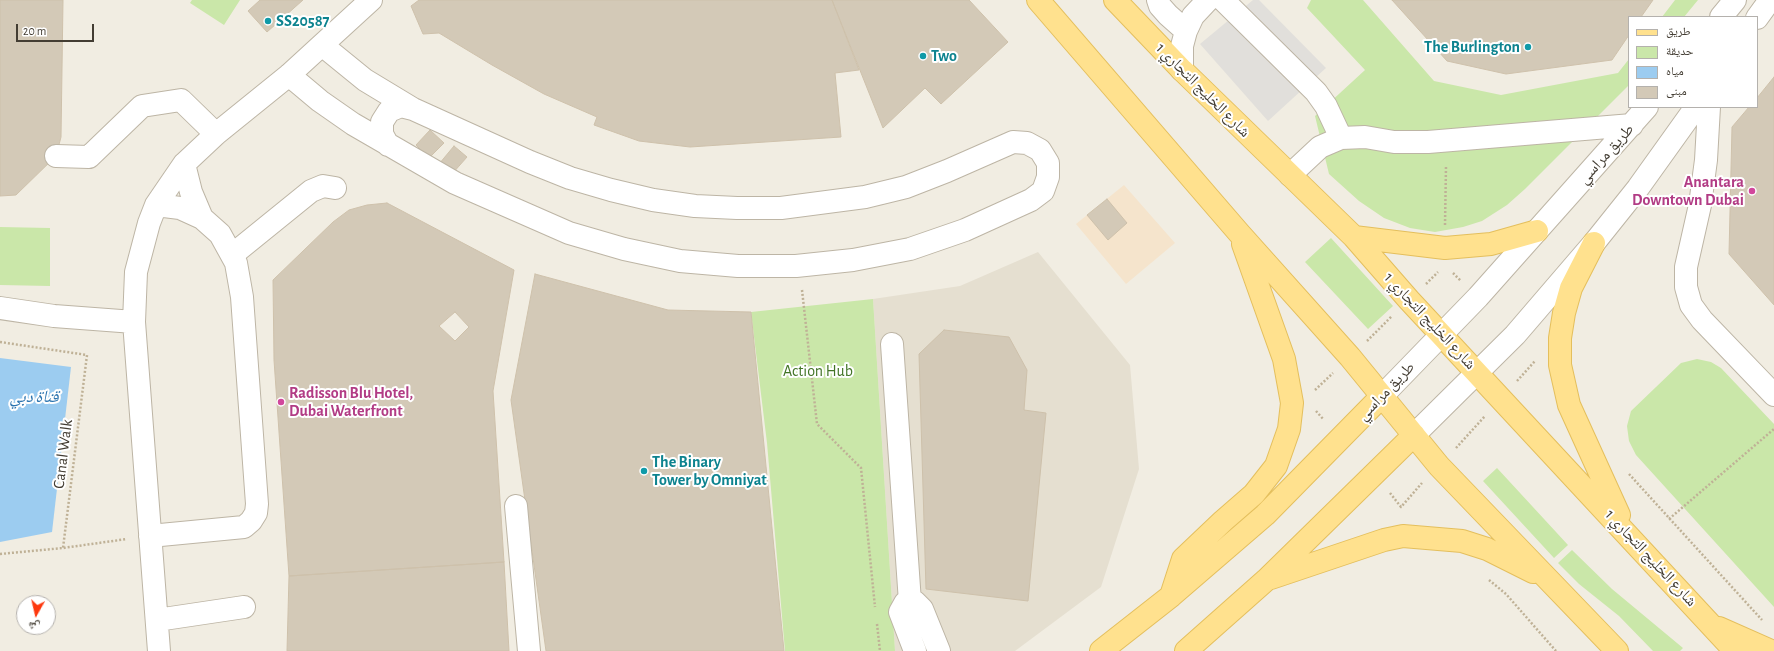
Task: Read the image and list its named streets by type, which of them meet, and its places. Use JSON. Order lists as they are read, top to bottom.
{
  "streets": {
    "main road": ["شارع الخليج التجاري 1", "طريق مراسي"],
    "path": ["Canal Walk"]
  },
  "crossings": [
    ["شارع الخليج التجاري 1", "طريق مراسي"]
  ],
  "water": ["قناة دبي"],
  "parks": ["Action Hub"],
  "places": [
    "SS20587",
    "The Burlington",
    "Two",
    "Anantara Downtown Dubai",
    "Radisson Blu Hotel, Dubai Waterfront",
    "The Binary Tower by Omniyat"
  ],
  "legend": [
    "طريق",
    "حديقة",
    "مياه",
    "مبنى"
  ],
  "scale_bar": "20 m",
  "north": "bottom"
}
